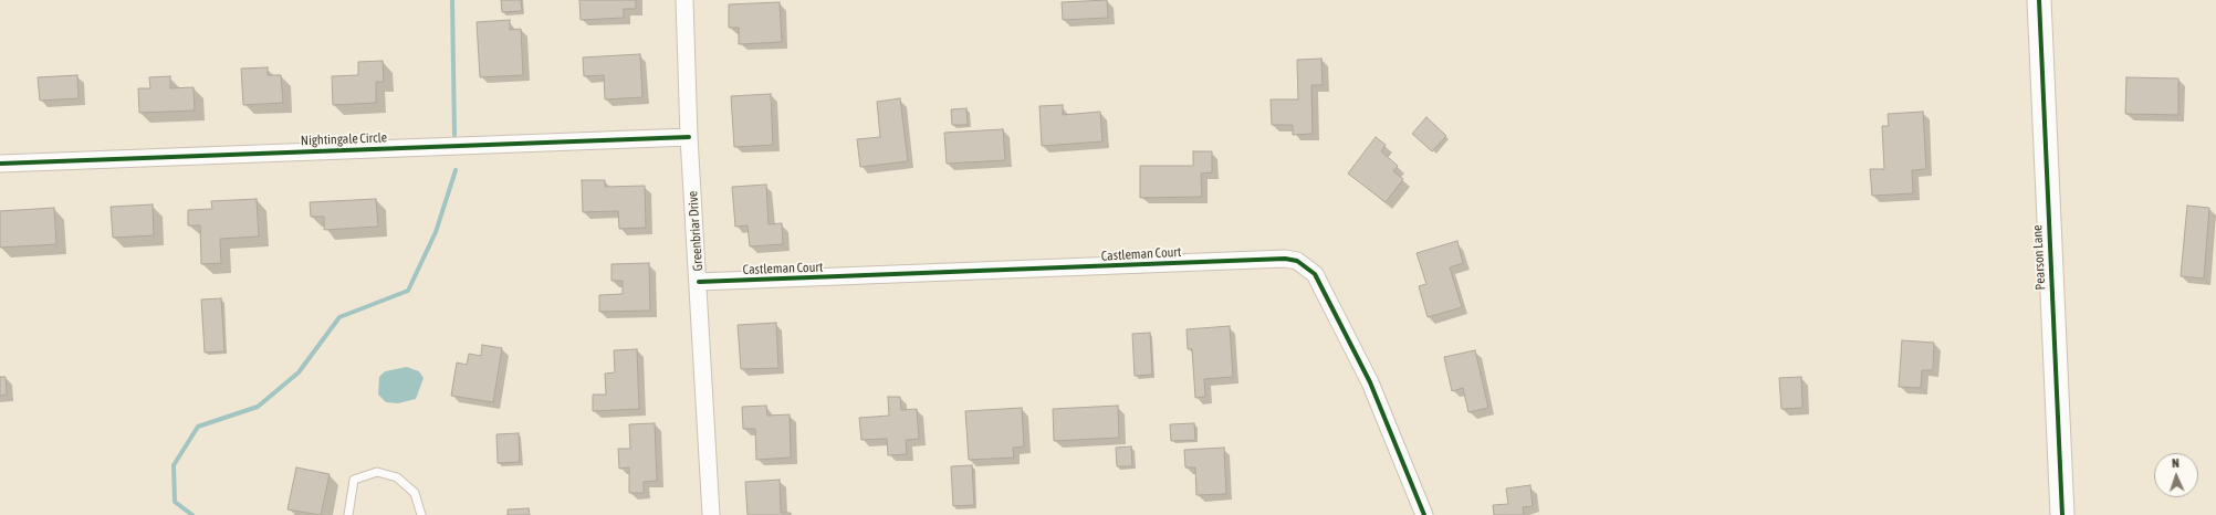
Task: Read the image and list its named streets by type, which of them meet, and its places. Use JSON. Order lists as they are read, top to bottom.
{
  "streets": {
    "street": [
      "Nightingale Circle",
      "Greenbriar Drive",
      "Castleman Court",
      "Pearson Lane"
    ]
  },
  "crossings": [
    ["Nightingale Circle", "Greenbriar Drive"],
    ["Greenbriar Drive", "Castleman Court"]
  ],
  "north": "top"
}
